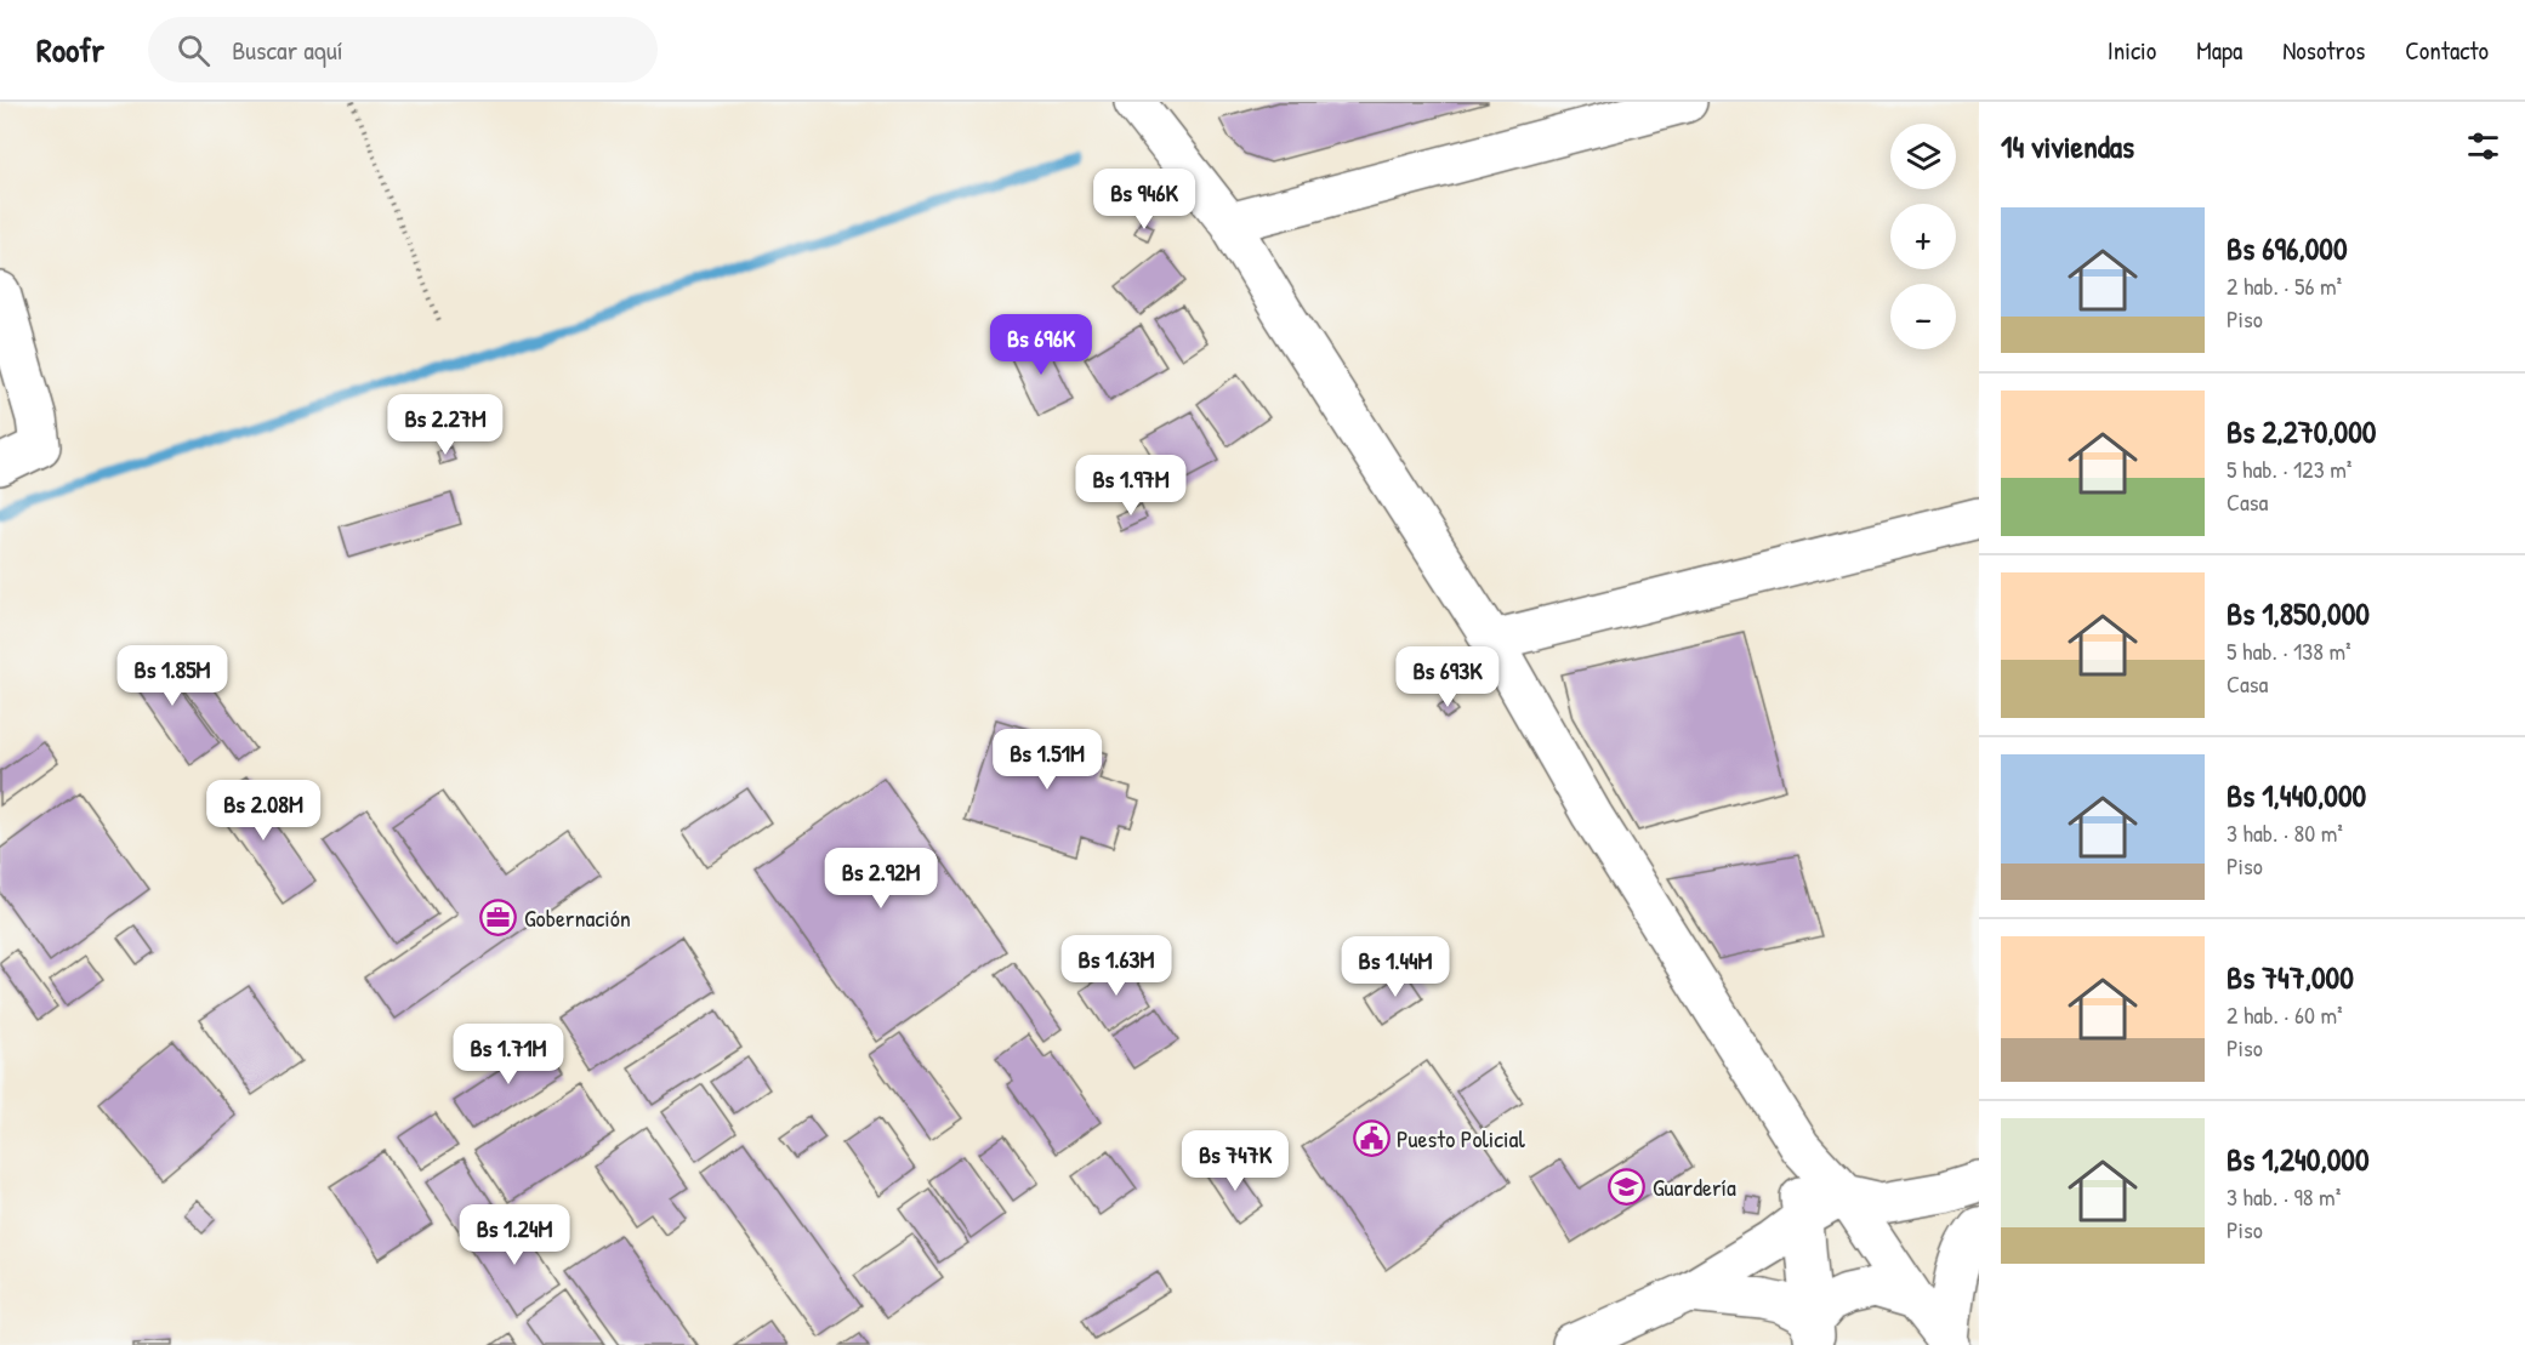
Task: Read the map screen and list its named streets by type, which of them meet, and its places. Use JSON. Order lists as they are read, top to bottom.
{
  "places": {
    "office": ["Gobernación"],
    "public building": ["Puesto Policial"],
    "school or university": ["Guardería"]
  },
  "page": {
    "header": "Roofr",
    "search": "Buscar aquí",
    "nav": [
      "Inicio",
      "Mapa",
      "Nosotros",
      "Contacto"
    ],
    "heading": "14 viviendas",
    "map_buttons": ["+", "−"],
    "price": [
      "Bs 946K",
      "Bs 696K",
      "Bs 2.27M",
      "Bs 1.97M",
      "Bs 1.85M",
      "Bs 693K",
      "Bs 1.51M",
      "Bs 2.08M",
      "Bs 2.92M",
      "Bs 1.63M",
      "Bs 1.44M",
      "Bs 1.71M",
      "Bs 747K",
      "Bs 1.24M"
    ],
    "list": [
      {
        "name": "Bs 696,000",
        "note": "2 hab. · 56 m² · Piso"
      },
      {
        "name": "Bs 2,270,000",
        "note": "5 hab. · 123 m² · Casa"
      },
      {
        "name": "Bs 1,850,000",
        "note": "5 hab. · 138 m² · Casa"
      },
      {
        "name": "Bs 1,440,000",
        "note": "3 hab. · 80 m² · Piso"
      },
      {
        "name": "Bs 747,000",
        "note": "2 hab. · 60 m² · Piso"
      },
      {
        "name": "Bs 1,240,000",
        "note": "3 hab. · 98 m² · Piso"
      }
    ]
  }
}
